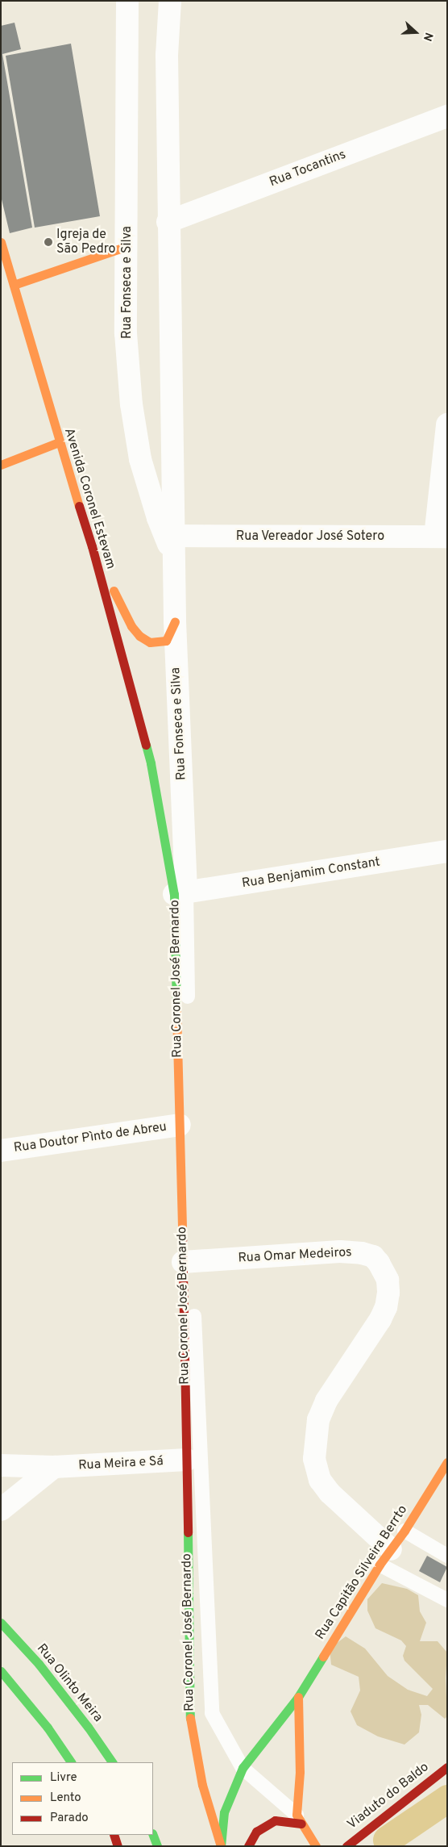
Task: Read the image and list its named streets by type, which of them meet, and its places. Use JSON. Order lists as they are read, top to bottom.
{
  "streets": {
    "main road": [
      "Avenida Coronel Estevam",
      "Rua Coronel José Bernardo",
      "Rua Capitão Silveira Berrto",
      "Rua Olinto Meira",
      "Viaduto do Baldo"
    ],
    "street": [
      "Rua Tocantins",
      "Rua Fonseca e Silva",
      "Rua Vereador José Sotero",
      "Rua Benjamim Constant",
      "Rua Doutor Pìnto de Abreu",
      "Rua Omar Medeiros",
      "Rua Meira e Sá"
    ]
  },
  "crossings": [
    ["Rua Tocantins", "Rua Fonseca e Silva"],
    ["Rua Fonseca e Silva", "Rua Vereador José Sotero"],
    ["Rua Fonseca e Silva", "Rua Benjamim Constant"],
    ["Rua Fonseca e Silva", "Rua Coronel José Bernardo"],
    ["Avenida Coronel Estevam", "Rua Coronel José Bernardo"],
    ["Rua Benjamim Constant", "Rua Coronel José Bernardo"],
    ["Rua Coronel José Bernardo", "Rua Doutor Pìnto de Abreu"],
    ["Rua Coronel José Bernardo", "Rua Omar Medeiros"],
    ["Rua Coronel José Bernardo", "Rua Meira e Sá"],
    ["Rua Coronel José Bernardo", "Rua Capitão Silveira Berrto"],
    ["Rua Omar Medeiros", "Rua Capitão Silveira Berrto"]
  ],
  "places": ["Igreja de São Pedro"],
  "legend": ["Livre", "Lento", "Parado"],
  "north": "right"
}
